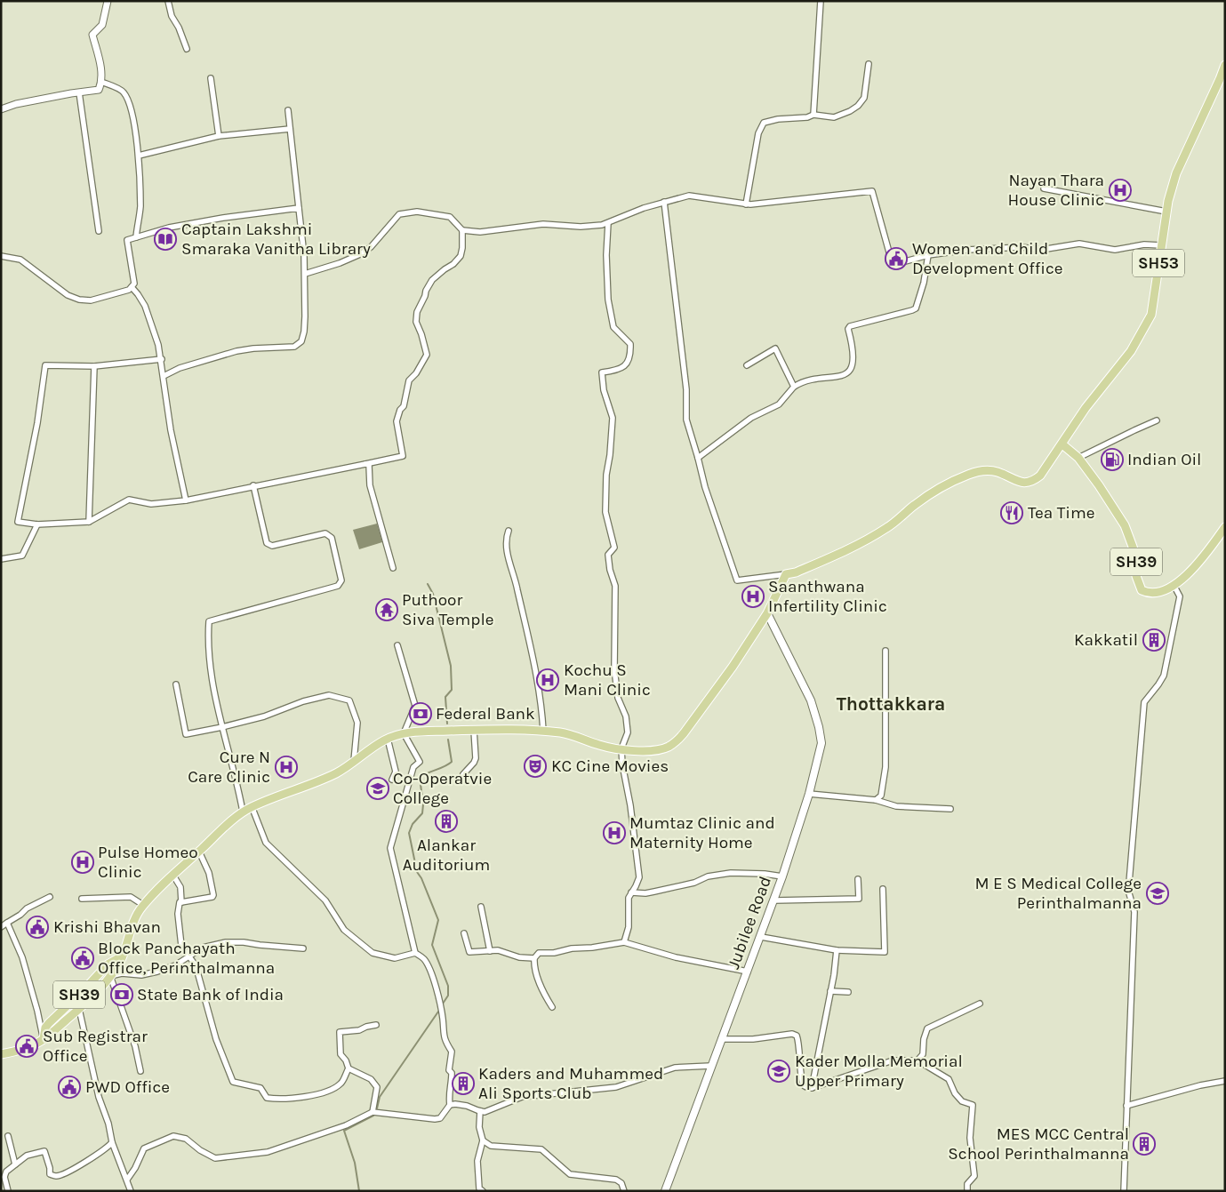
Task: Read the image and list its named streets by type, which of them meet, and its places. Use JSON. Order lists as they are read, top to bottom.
{
  "streets": {
    "main road": ["SH53", "SH39", "Jubilee Road"]
  },
  "crossings": [
    ["SH53", "SH39"]
  ],
  "districts": ["Thottakkara"],
  "places": {
    "hospital": [
      "Nayan Thara House Clinic",
      "Saanthwana Infertility Clinic",
      "Kochu S Mani Clinic",
      "Cure N Care Clinic",
      "Mumtaz Clinic and Maternity Home",
      "Pulse Homeo Clinic"
    ],
    "library": ["Captain Lakshmi Smaraka Vanitha Library"],
    "public building": [
      "Women and Child Development Office",
      "Krishi Bhavan",
      "Block Panchayath Office, Perinthalmanna",
      "Sub Registrar Office",
      "PWD Office"
    ],
    "fuel station": ["Indian Oil"],
    "restaurant": ["Tea Time"],
    "temple": ["Puthoor Siva Temple"],
    "building": [
      "Kakkatil",
      "Alankar Auditorium",
      "Kaders and Muhammed Ali Sports Club",
      "MES MCC Central School Perinthalmanna"
    ],
    "bank": ["Federal Bank", "State Bank of India"],
    "theatre": ["KC Cine Movies"],
    "school or university": ["Co-Operatvie College", "M E S Medical College Perinthalmanna", "Kader Molla Memorial Upper Primary"]
  }
}
